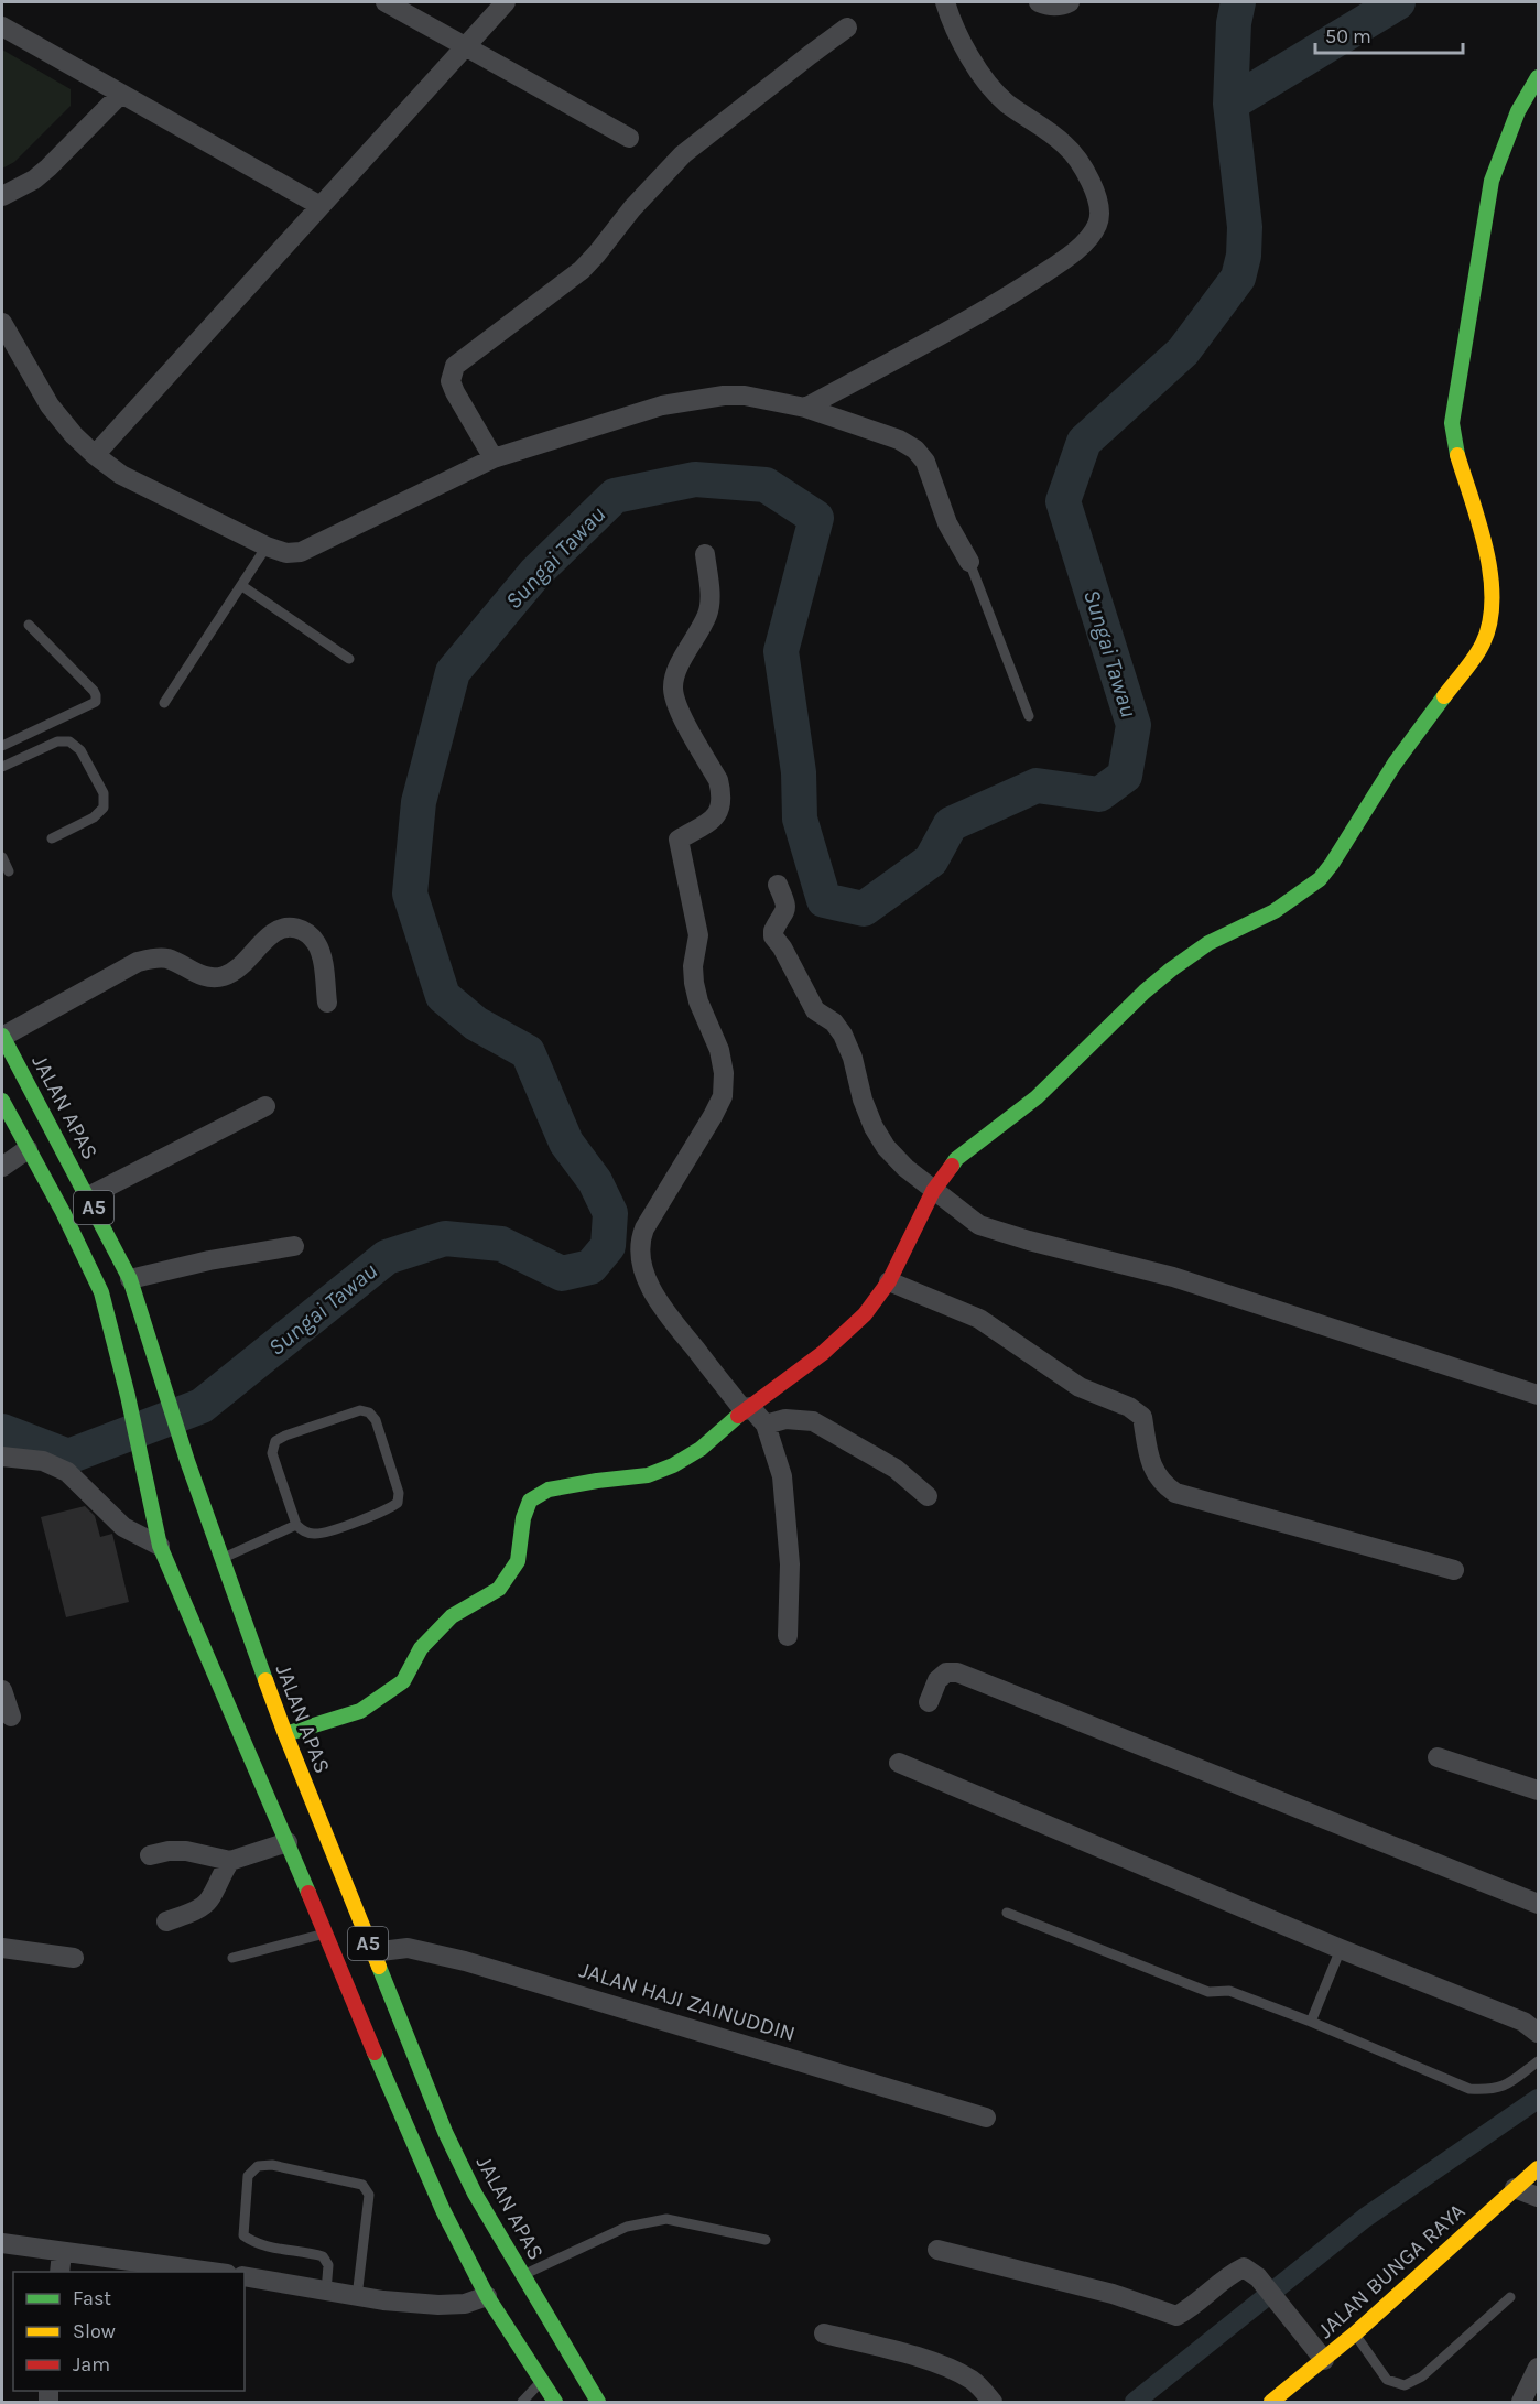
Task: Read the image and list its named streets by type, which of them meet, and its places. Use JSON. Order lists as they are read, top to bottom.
{
  "streets": {
    "main road": ["JALAN APAS", "A5", "JALAN BUNGA RAYA"],
    "street": ["JALAN HAJI ZAINUDDIN"]
  },
  "crossings": [
    ["JALAN APAS", "JALAN HAJI ZAINUDDIN"]
  ],
  "water": ["Sungai Tawau"],
  "legend": ["Fast", "Slow", "Jam"],
  "scale_bar": "50 m"
}
